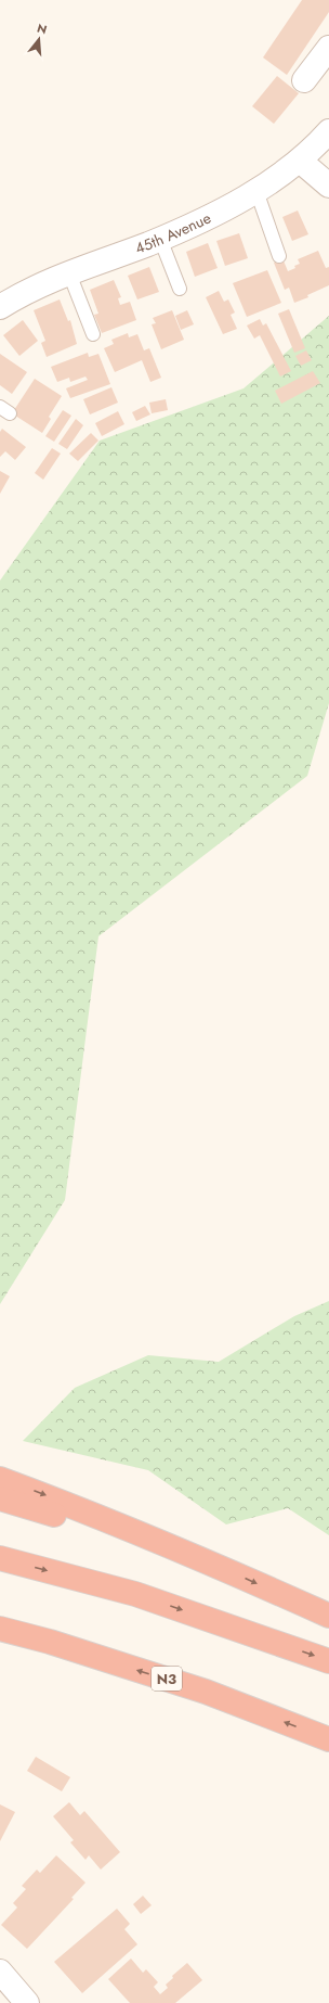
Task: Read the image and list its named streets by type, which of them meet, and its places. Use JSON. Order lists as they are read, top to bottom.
{
  "streets": {
    "highway": ["N3"],
    "street": ["45th Avenue"]
  },
  "north": "top"
}
